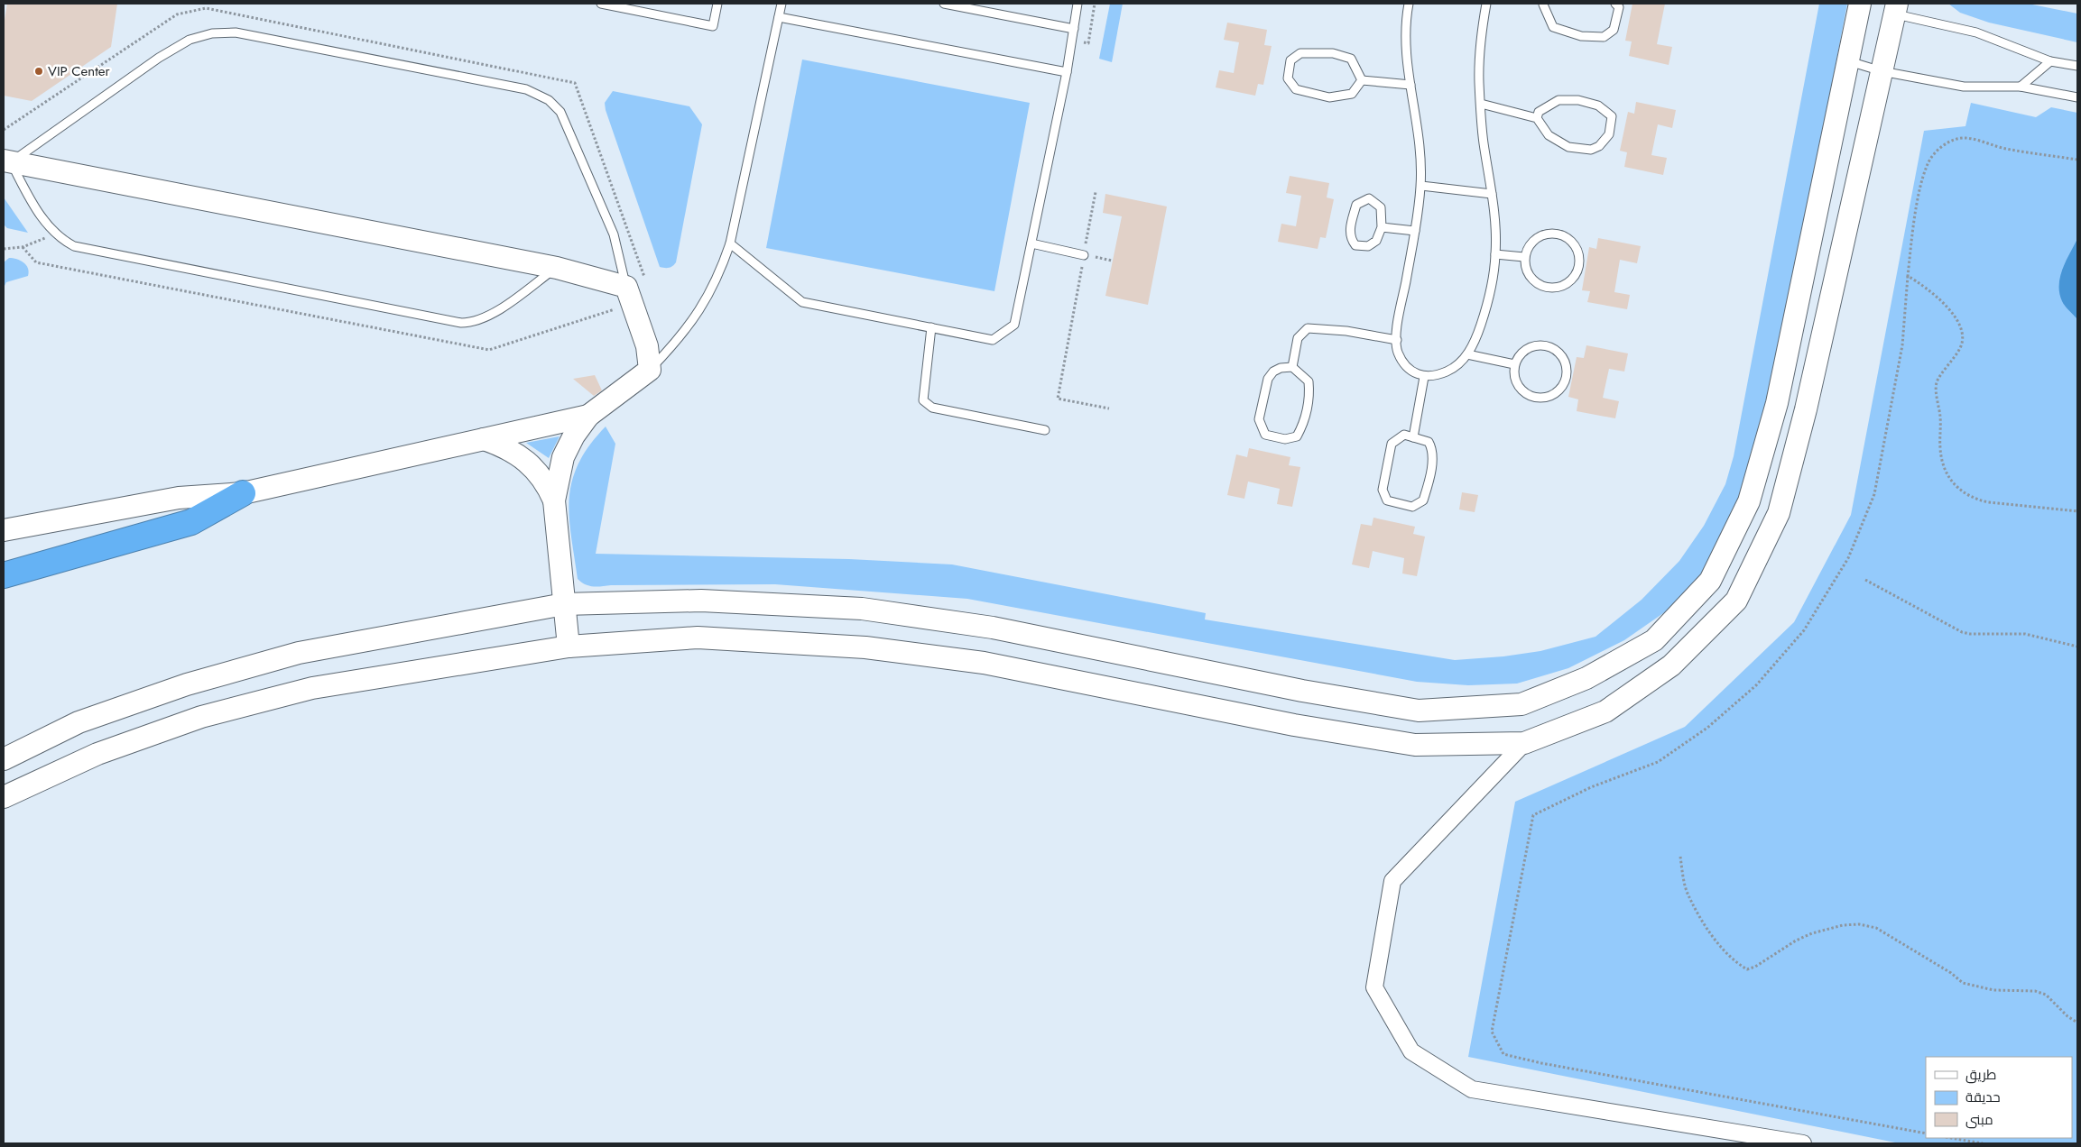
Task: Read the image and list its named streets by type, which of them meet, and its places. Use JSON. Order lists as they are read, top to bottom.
{
  "places": ["VIP Center"],
  "legend": ["طريق", "حديقة", "مبنى"]
}
